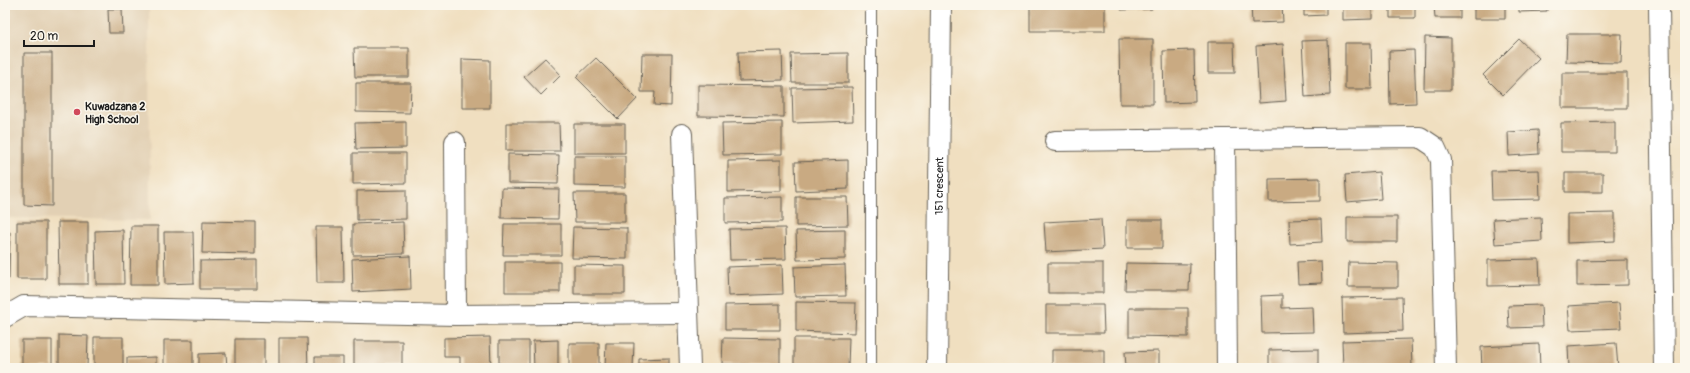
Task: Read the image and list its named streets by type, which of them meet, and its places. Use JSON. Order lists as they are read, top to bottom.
{
  "streets": {
    "street": ["151 crescent"]
  },
  "places": ["Kuwadzana 2 High School"],
  "scale_bar": "20 m"
}
